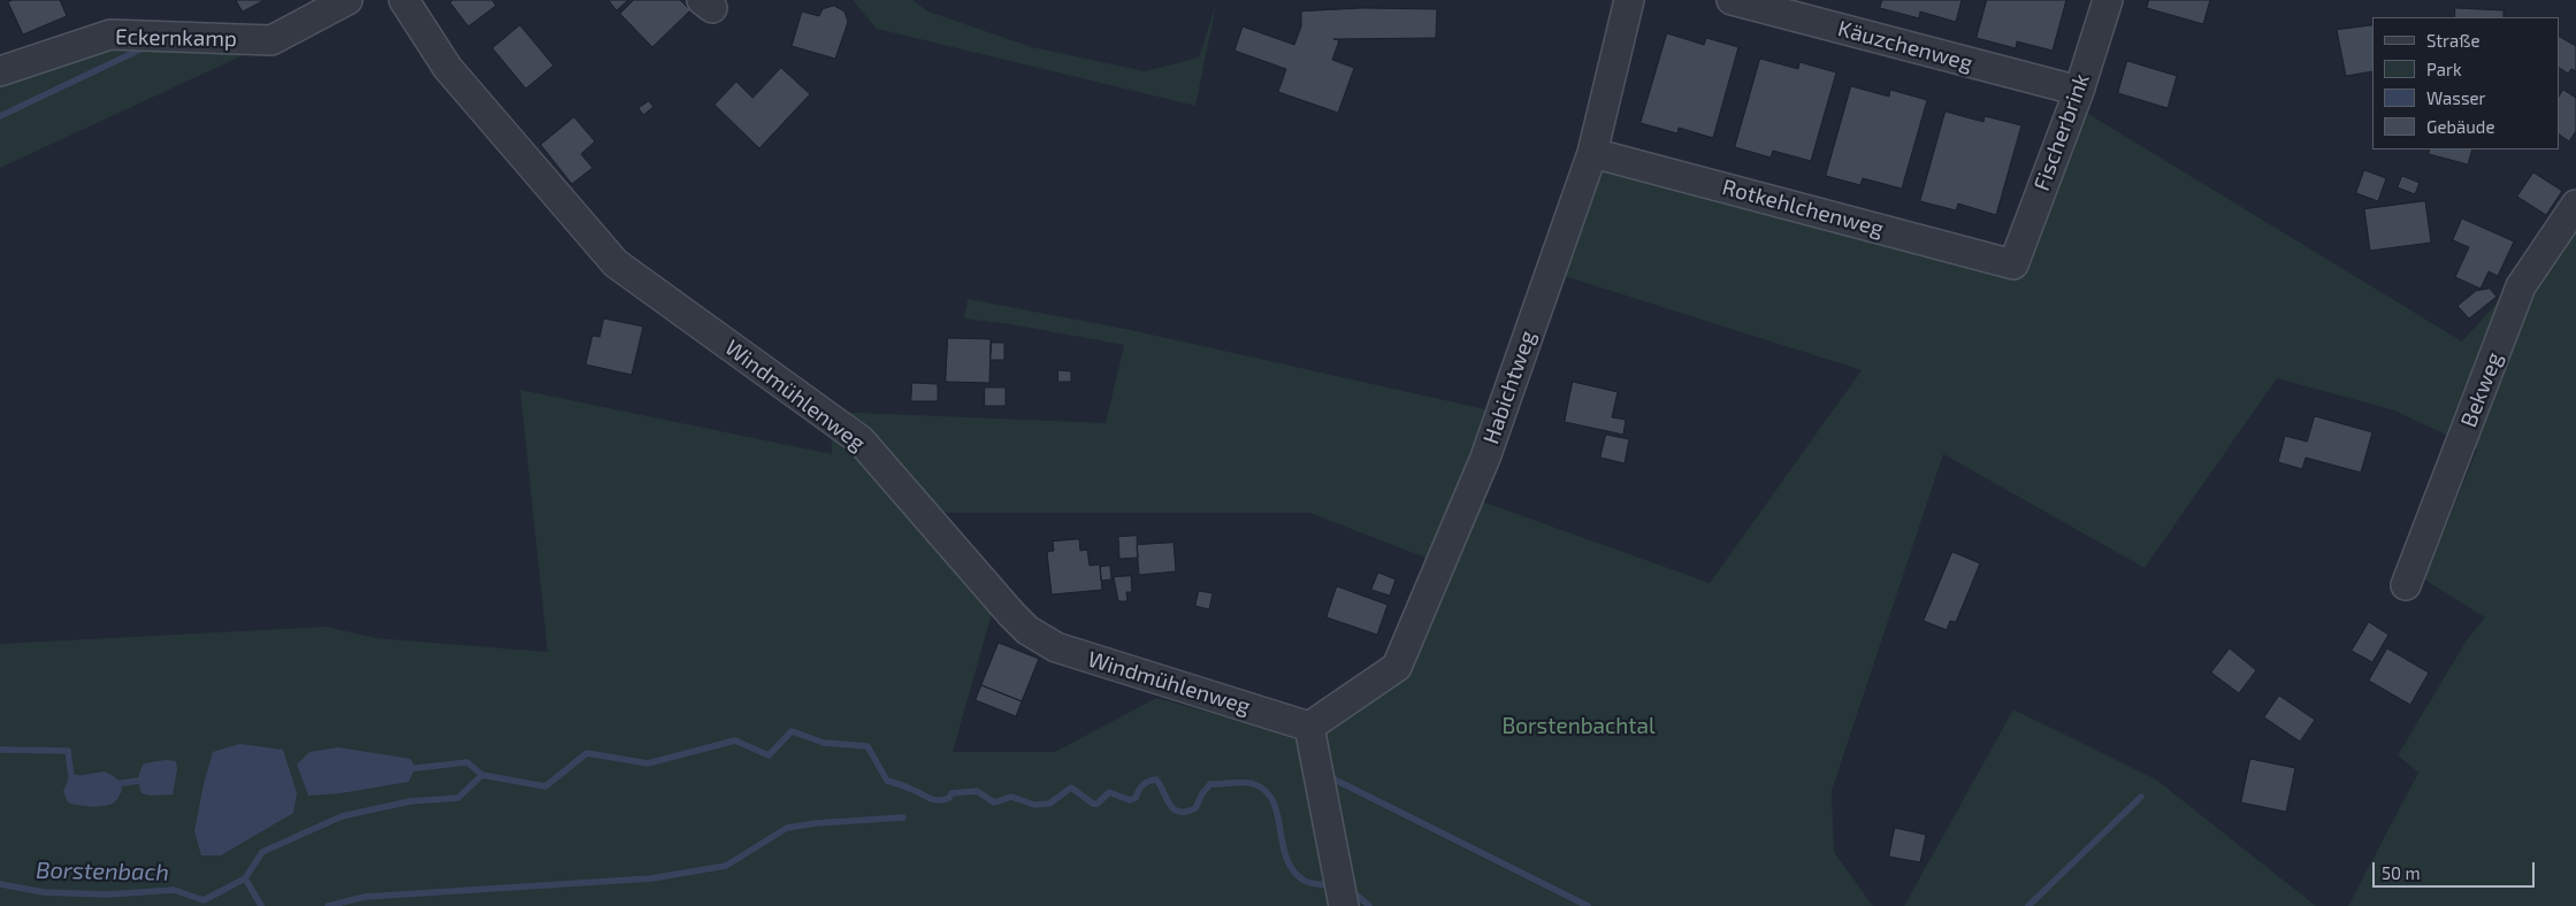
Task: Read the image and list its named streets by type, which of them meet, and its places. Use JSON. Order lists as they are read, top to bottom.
{
  "streets": {
    "street": [
      "Eckernkamp",
      "Käuzchenweg",
      "Fischerbrink",
      "Rotkehlchenweg",
      "Habichtweg",
      "Bekweg",
      "Windmühlenweg"
    ]
  },
  "crossings": [
    ["Käuzchenweg", "Fischerbrink"],
    ["Fischerbrink", "Rotkehlchenweg"],
    ["Rotkehlchenweg", "Habichtweg"],
    ["Habichtweg", "Windmühlenweg"]
  ],
  "water": ["Borstenbach"],
  "parks": ["Borstenbachtal"],
  "legend": [
    "Straße",
    "Park",
    "Wasser",
    "Gebäude"
  ],
  "scale_bar": "50 m"
}
